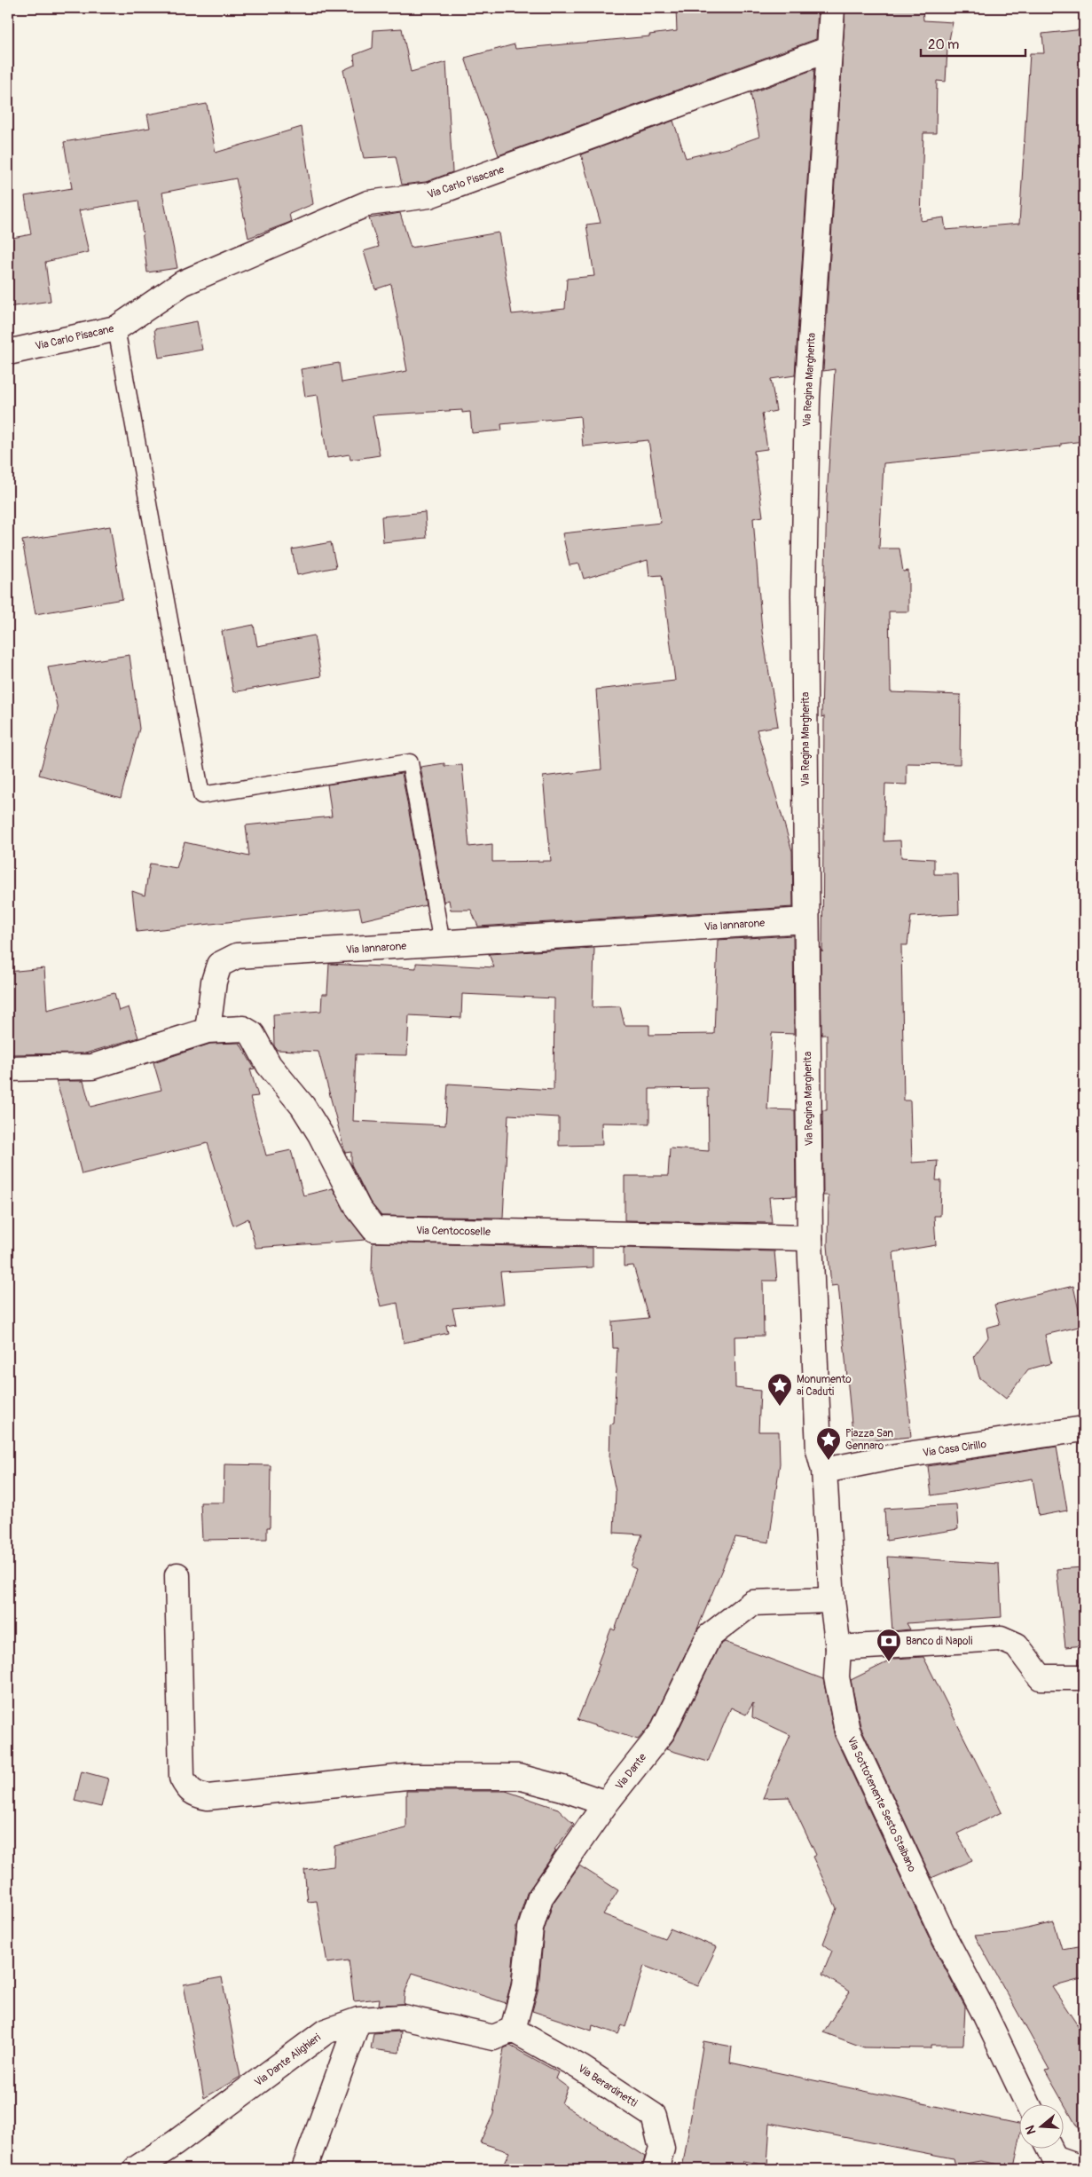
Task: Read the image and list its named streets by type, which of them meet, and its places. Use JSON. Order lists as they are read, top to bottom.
{
  "streets": {
    "street": [
      "Via Carlo Pisacane",
      "Via Regina Margherita",
      "Via Iannarone",
      "Via Centocoselle",
      "Via Casa Cirillo",
      "Via Dante",
      "Via Sottotenente Sesto Staibano",
      "Via Dante Alighieri",
      "Via Berardinetti"
    ]
  },
  "crossings": [
    ["Via Carlo Pisacane", "Via Regina Margherita"],
    ["Via Regina Margherita", "Via Iannarone"],
    ["Via Regina Margherita", "Via Centocoselle"],
    ["Via Regina Margherita", "Via Casa Cirillo"],
    ["Via Regina Margherita", "Via Sottotenente Sesto Staibano"],
    ["Via Iannarone", "Via Centocoselle"],
    ["Via Casa Cirillo", "Via Sottotenente Sesto Staibano"],
    ["Via Dante", "Via Sottotenente Sesto Staibano"],
    ["Via Dante", "Via Dante Alighieri"],
    ["Via Dante", "Via Berardinetti"],
    ["Via Dante Alighieri", "Via Berardinetti"]
  ],
  "places": {
    "place": ["Monumento ai Caduti", "Piazza San Gennaro"],
    "bank": ["Banco di Napoli"]
  },
  "scale_bar": "20 m",
  "north": "left"
}
